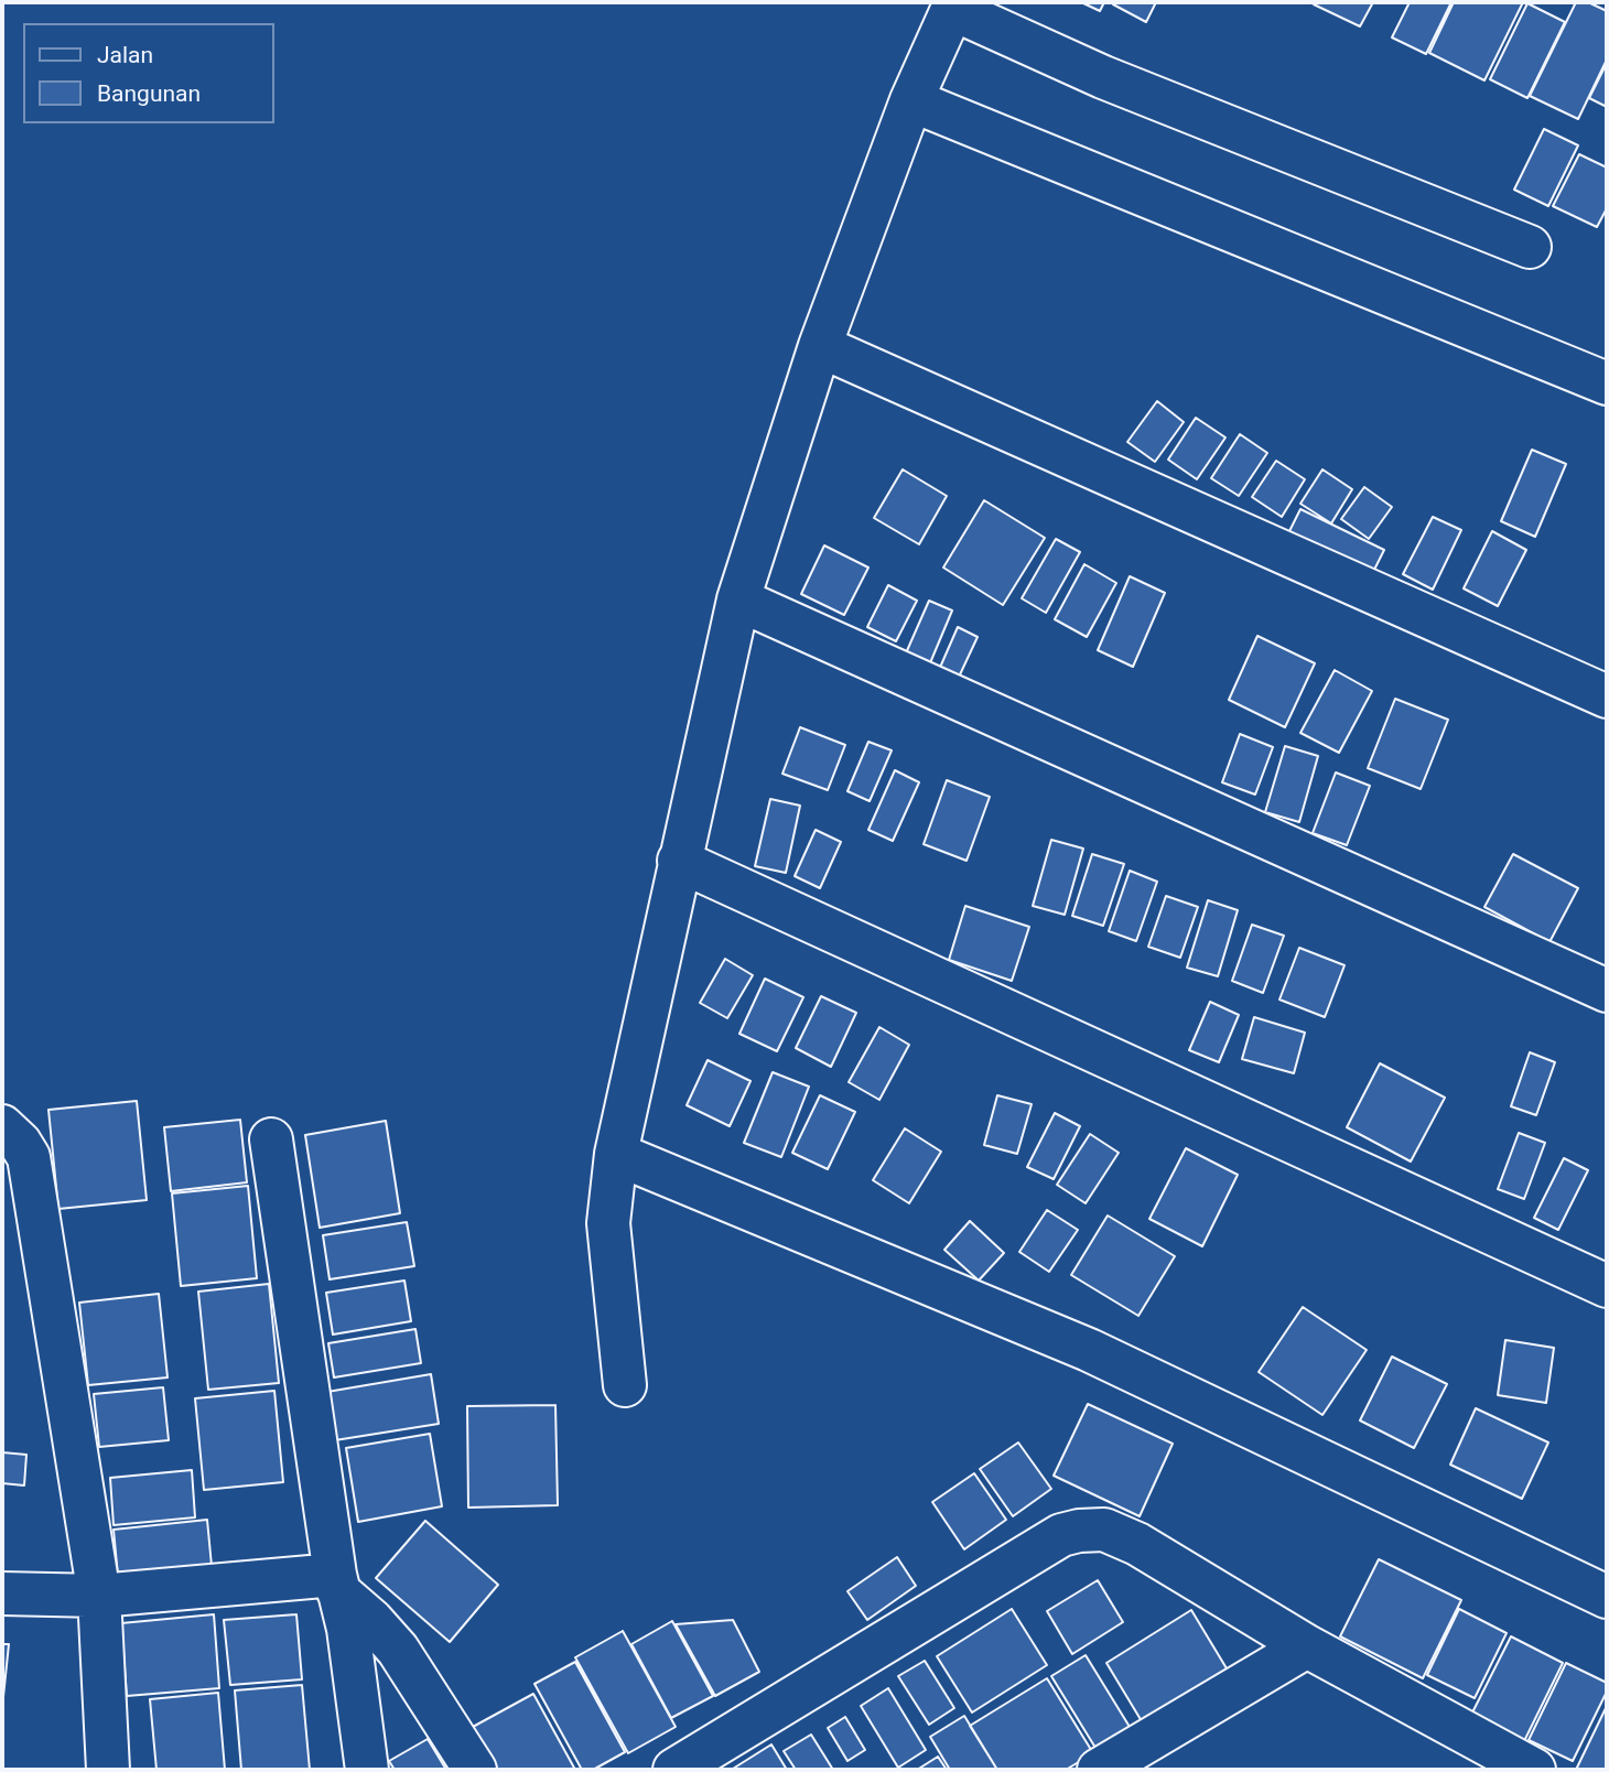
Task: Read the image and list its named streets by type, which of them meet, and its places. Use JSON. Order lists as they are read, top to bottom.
{
  "legend": ["Jalan", "Bangunan"]
}
